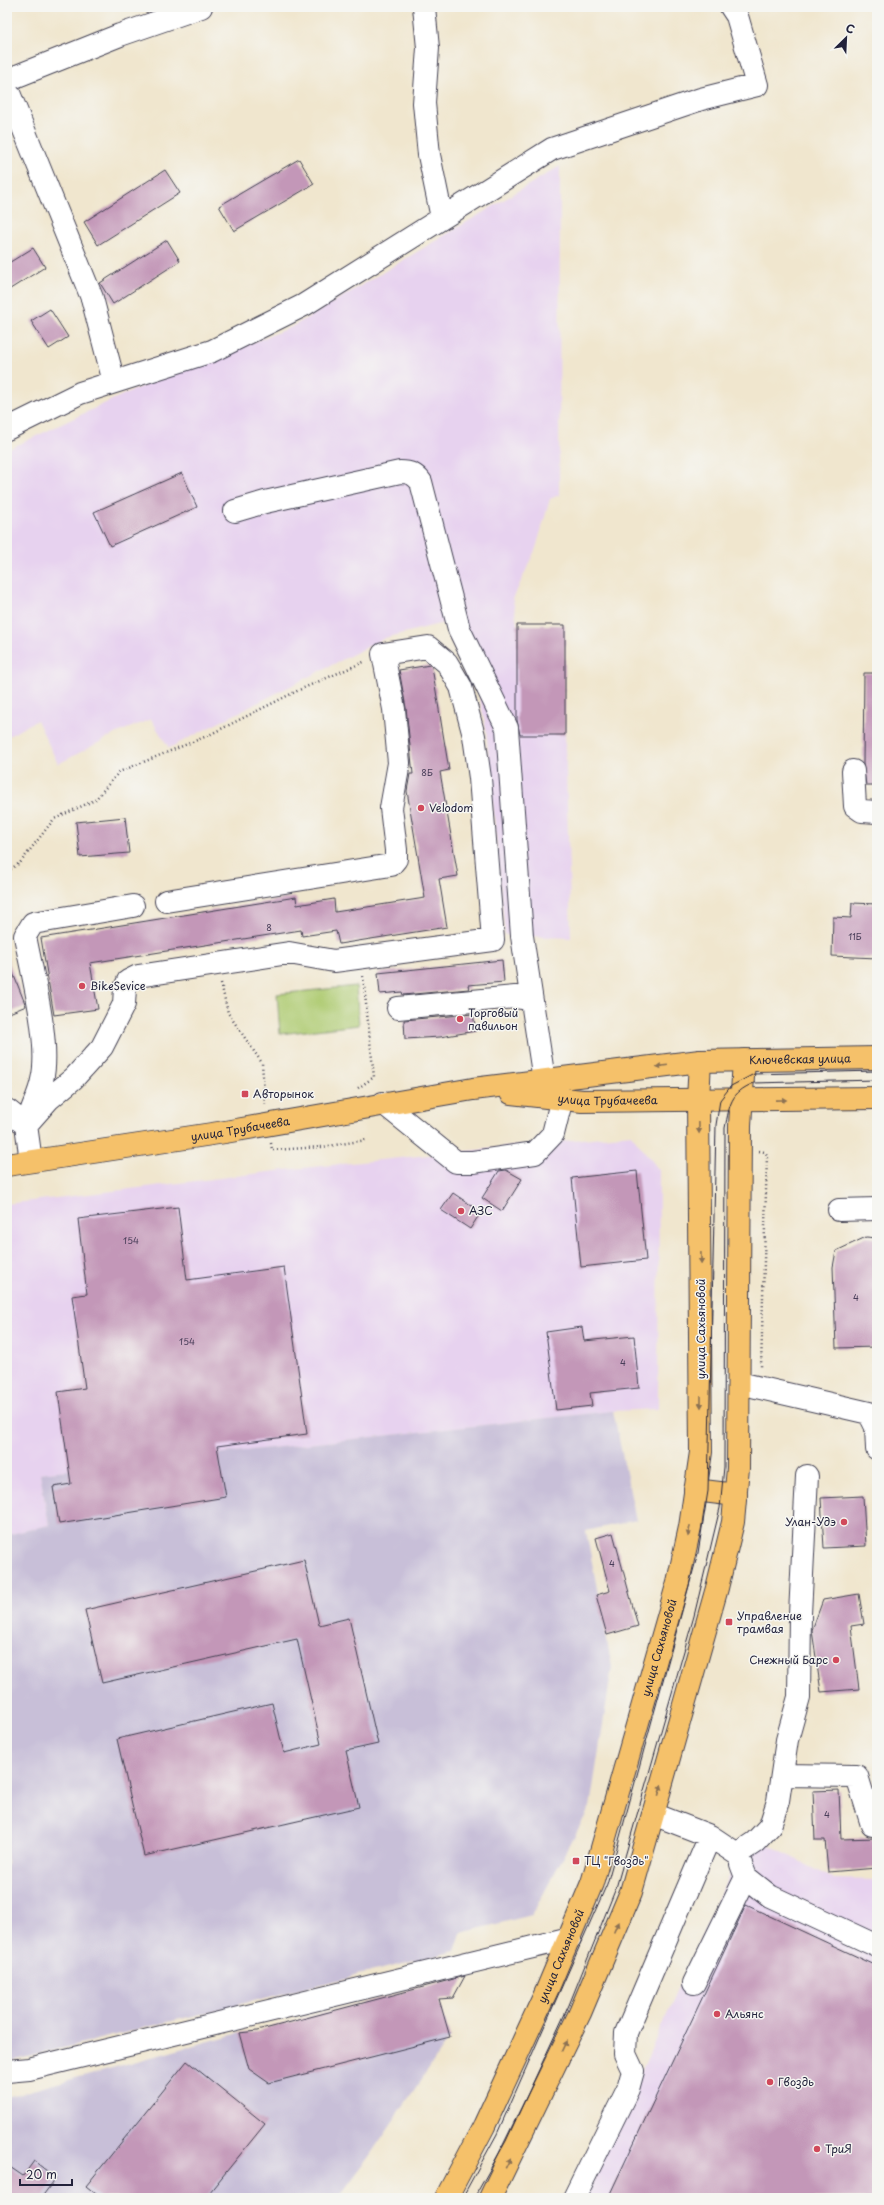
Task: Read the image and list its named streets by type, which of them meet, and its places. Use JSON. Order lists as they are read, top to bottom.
{
  "streets": {
    "main road": ["Ключевская улица", "улица Трубачеева", "улица Сахьяновой"]
  },
  "crossings": [
    ["Ключевская улица", "улица Трубачеева"],
    ["улица Трубачеева", "улица Сахьяновой"]
  ],
  "places": {
    "other": [
      "Velodom",
      "BikeSevice",
      "Торговый павильон",
      "АЗС",
      "Улан-Удэ",
      "Снежный Барс",
      "Альянс",
      "Гвоздь",
      "ТриЯ"
    ],
    "transit": ["Авторынок", "Управление трамвая", "ТЦ \"Гвоздь\""]
  },
  "house_numbers": [
    "8Б",
    "8",
    "11Б",
    "154",
    "4",
    "154",
    "4",
    "4",
    "4"
  ],
  "scale_bar": "20 m",
  "north": "top right"
}
